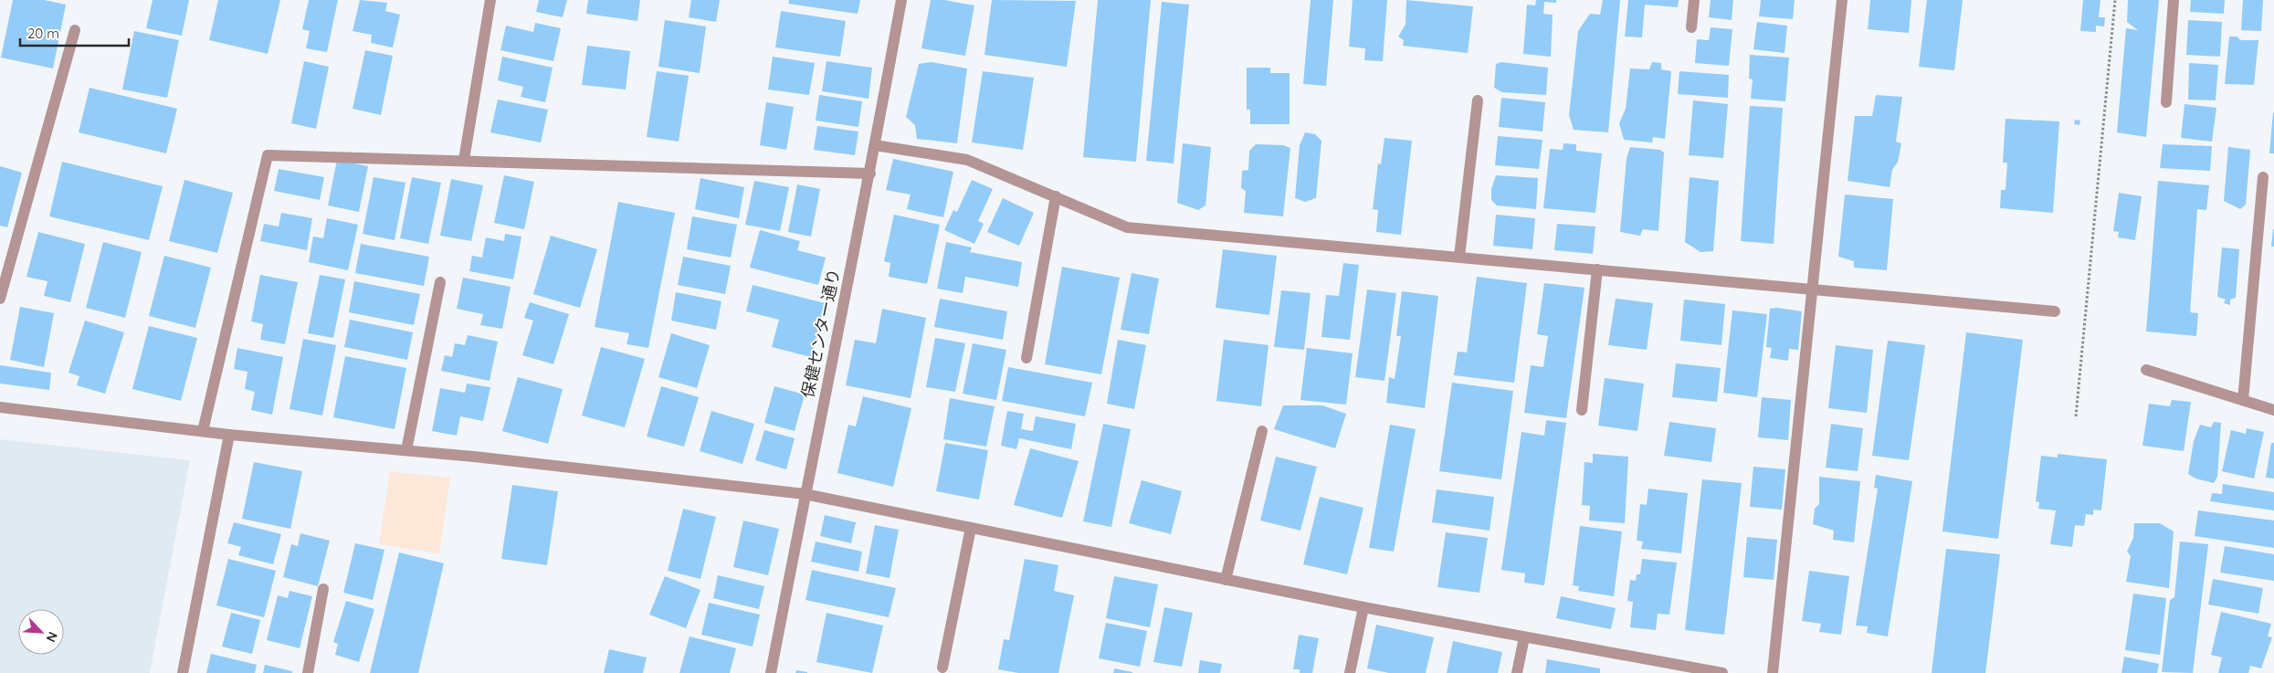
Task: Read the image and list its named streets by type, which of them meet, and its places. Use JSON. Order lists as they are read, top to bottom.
{
  "streets": {
    "street": ["保健センター通り"]
  },
  "scale_bar": "20 m",
  "north": "bottom right"
}
